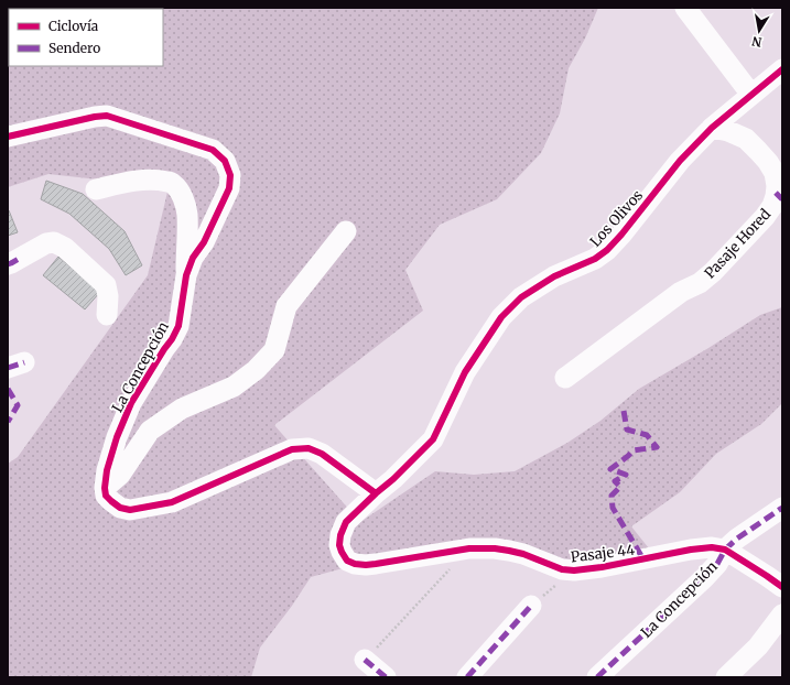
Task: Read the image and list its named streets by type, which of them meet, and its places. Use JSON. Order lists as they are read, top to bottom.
{
  "streets": {
    "street": [
      "Los Olivos",
      "Pasaje Hored",
      "La Concepción",
      "Pasaje 44"
    ]
  },
  "crossings": [
    ["Los Olivos", "Pasaje Hored"],
    ["Los Olivos", "Pasaje 44"],
    ["La Concepción", "Pasaje 44"]
  ],
  "legend": ["Ciclovía", "Sendero"],
  "north": "bottom"
}
